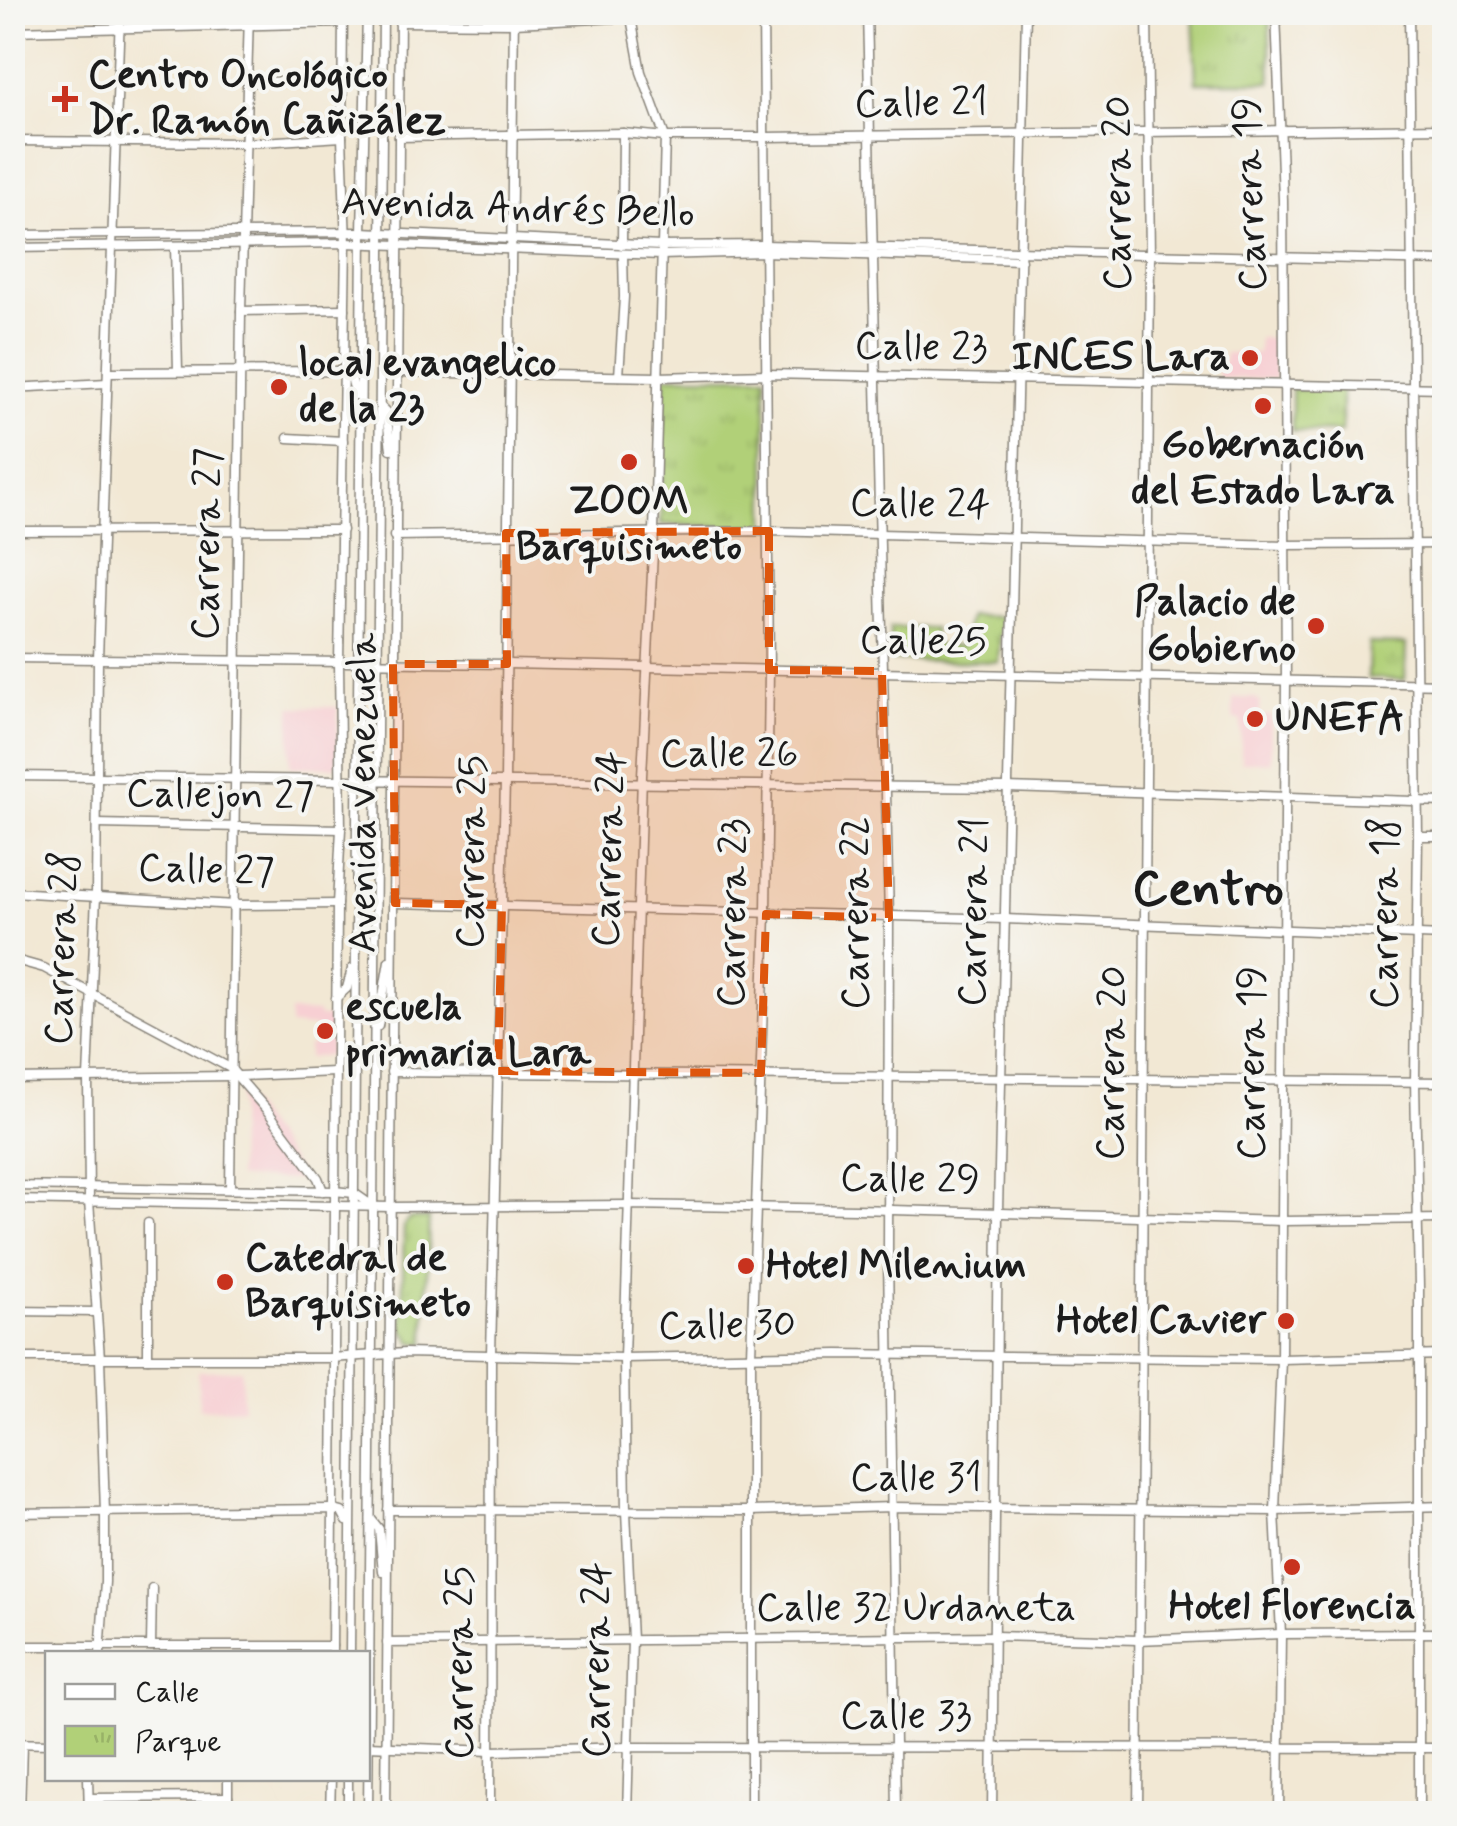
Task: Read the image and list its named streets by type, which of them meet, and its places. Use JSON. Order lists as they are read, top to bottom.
{
  "streets": {
    "street": [
      "Calle 21",
      "Carrera 20",
      "Carrera 19",
      "Avenida Andrés Bello",
      "Calle 23",
      "Calle 24",
      "Carrera 27",
      "Calle25",
      "Calle 26",
      "Avenida Venezuela",
      "Callejon 27",
      "Carrera 24",
      "Carrera 25",
      "Calle 27",
      "Carrera 21",
      "Carrera 23",
      "Carrera 22",
      "Carrera 18",
      "Carrera 28",
      "Calle 29",
      "Calle 30",
      "Calle 31",
      "Calle 32 Urdaneta",
      "Calle 33"
    ]
  },
  "crossings": [
    ["Calle 21", "Carrera 20"],
    ["Calle 21", "Carrera 19"],
    ["Calle 21", "Avenida Venezuela"],
    ["Calle 21", "Carrera 24"],
    ["Calle 21", "Carrera 25"],
    ["Calle 21", "Carrera 21"],
    ["Calle 21", "Carrera 23"],
    ["Calle 21", "Carrera 22"],
    ["Calle 21", "Carrera 18"],
    ["Carrera 20", "Avenida Andrés Bello"],
    ["Carrera 20", "Calle 23"],
    ["Carrera 20", "Calle 24"],
    ["Carrera 20", "Calle25"],
    ["Carrera 20", "Calle 26"],
    ["Carrera 20", "Calle 29"],
    ["Carrera 20", "Calle 30"],
    ["Carrera 20", "Calle 31"],
    ["Carrera 20", "Calle 32 Urdaneta"],
    ["Carrera 20", "Calle 33"],
    ["Carrera 19", "Avenida Andrés Bello"],
    ["Carrera 19", "Calle 23"],
    ["Carrera 19", "Calle 24"],
    ["Carrera 19", "Calle25"],
    ["Carrera 19", "Calle 26"],
    ["Carrera 19", "Calle 29"],
    ["Carrera 19", "Calle 30"],
    ["Carrera 19", "Calle 31"],
    ["Carrera 19", "Calle 32 Urdaneta"],
    ["Carrera 19", "Calle 33"],
    ["Avenida Andrés Bello", "Carrera 27"],
    ["Avenida Andrés Bello", "Avenida Venezuela"],
    ["Avenida Andrés Bello", "Carrera 24"],
    ["Avenida Andrés Bello", "Carrera 25"],
    ["Avenida Andrés Bello", "Carrera 21"],
    ["Avenida Andrés Bello", "Carrera 23"],
    ["Avenida Andrés Bello", "Carrera 22"],
    ["Avenida Andrés Bello", "Carrera 18"],
    ["Avenida Andrés Bello", "Carrera 28"],
    ["Calle 23", "Avenida Venezuela"],
    ["Calle 23", "Carrera 24"],
    ["Calle 23", "Carrera 25"],
    ["Calle 23", "Carrera 21"],
    ["Calle 23", "Carrera 23"],
    ["Calle 23", "Carrera 22"],
    ["Calle 23", "Carrera 18"],
    ["Calle 24", "Avenida Venezuela"],
    ["Calle 24", "Carrera 24"],
    ["Calle 24", "Carrera 25"],
    ["Calle 24", "Carrera 21"],
    ["Calle 24", "Carrera 23"],
    ["Calle 24", "Carrera 22"],
    ["Calle 24", "Carrera 18"],
    ["Carrera 27", "Calle25"],
    ["Carrera 27", "Calle 26"],
    ["Carrera 27", "Callejon 27"],
    ["Carrera 27", "Calle 27"],
    ["Calle25", "Avenida Venezuela"],
    ["Calle25", "Carrera 24"],
    ["Calle25", "Carrera 25"],
    ["Calle25", "Carrera 21"],
    ["Calle25", "Carrera 23"],
    ["Calle25", "Carrera 22"],
    ["Calle25", "Carrera 18"],
    ["Calle25", "Carrera 28"],
    ["Calle 26", "Avenida Venezuela"],
    ["Calle 26", "Carrera 24"],
    ["Calle 26", "Carrera 25"],
    ["Calle 26", "Carrera 21"],
    ["Calle 26", "Carrera 23"],
    ["Calle 26", "Carrera 22"],
    ["Calle 26", "Carrera 18"],
    ["Calle 26", "Carrera 28"],
    ["Avenida Venezuela", "Callejon 27"],
    ["Avenida Venezuela", "Calle 27"],
    ["Avenida Venezuela", "Calle 29"],
    ["Avenida Venezuela", "Calle 30"],
    ["Avenida Venezuela", "Calle 31"],
    ["Avenida Venezuela", "Calle 32 Urdaneta"],
    ["Avenida Venezuela", "Calle 33"],
    ["Callejon 27", "Carrera 28"],
    ["Carrera 24", "Calle 29"],
    ["Carrera 24", "Calle 30"],
    ["Carrera 24", "Calle 31"],
    ["Carrera 24", "Calle 32 Urdaneta"],
    ["Carrera 24", "Calle 33"],
    ["Carrera 25", "Calle 29"],
    ["Carrera 25", "Calle 30"],
    ["Carrera 25", "Calle 31"],
    ["Carrera 25", "Calle 32 Urdaneta"],
    ["Carrera 25", "Calle 33"],
    ["Calle 27", "Carrera 28"],
    ["Carrera 21", "Calle 29"],
    ["Carrera 21", "Calle 30"],
    ["Carrera 21", "Calle 31"],
    ["Carrera 21", "Calle 32 Urdaneta"],
    ["Carrera 21", "Calle 33"],
    ["Carrera 23", "Calle 29"],
    ["Carrera 23", "Calle 30"],
    ["Carrera 23", "Calle 31"],
    ["Carrera 23", "Calle 32 Urdaneta"],
    ["Carrera 23", "Calle 33"],
    ["Carrera 22", "Calle 29"],
    ["Carrera 22", "Calle 30"],
    ["Carrera 22", "Calle 31"],
    ["Carrera 22", "Calle 32 Urdaneta"],
    ["Carrera 22", "Calle 33"],
    ["Carrera 18", "Calle 29"],
    ["Carrera 18", "Calle 30"],
    ["Carrera 18", "Calle 31"],
    ["Carrera 18", "Calle 32 Urdaneta"],
    ["Carrera 18", "Calle 33"],
    ["Carrera 28", "Calle 29"],
    ["Carrera 28", "Calle 30"]
  ],
  "districts": ["Centro"],
  "places": {
    "health": ["Centro Oncológico Dr. Ramón Cañizález"],
    "other": [
      "INCES Lara",
      "local evangelico de la 23",
      "Gobernación del Estado Lara",
      "ZOOM Barquisimeto",
      "Palacio de Gobierno",
      "UNEFA",
      "escuela primaria Lara",
      "Hotel Milenium",
      "Catedral de Barquisimeto",
      "Hotel Cavier",
      "Hotel Florencia"
    ]
  },
  "legend": ["Calle", "Parque"]
}
